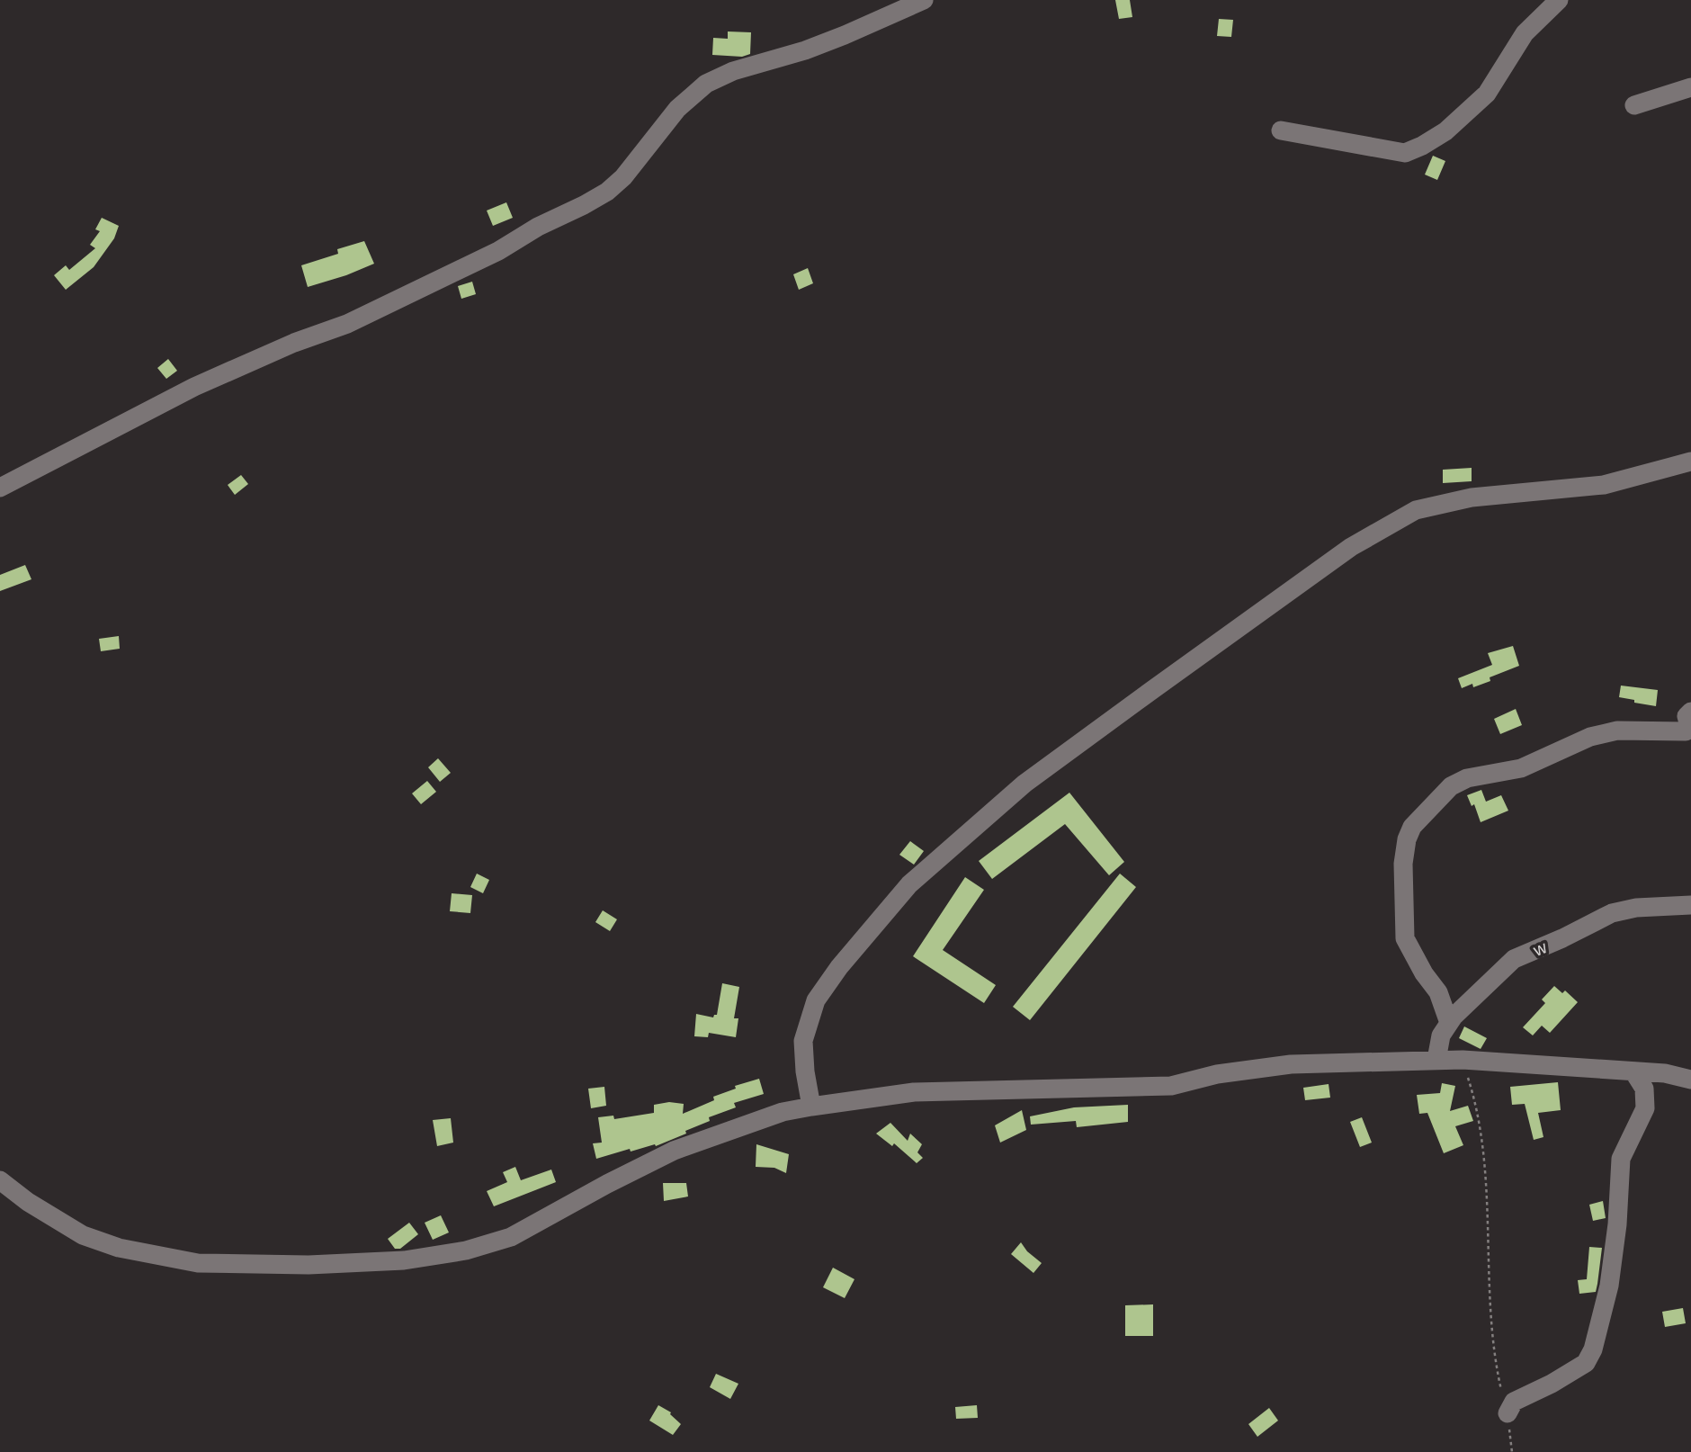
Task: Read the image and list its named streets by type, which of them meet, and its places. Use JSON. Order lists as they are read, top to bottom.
{
  "streets": {
    "street": ["w"]
  }
}
